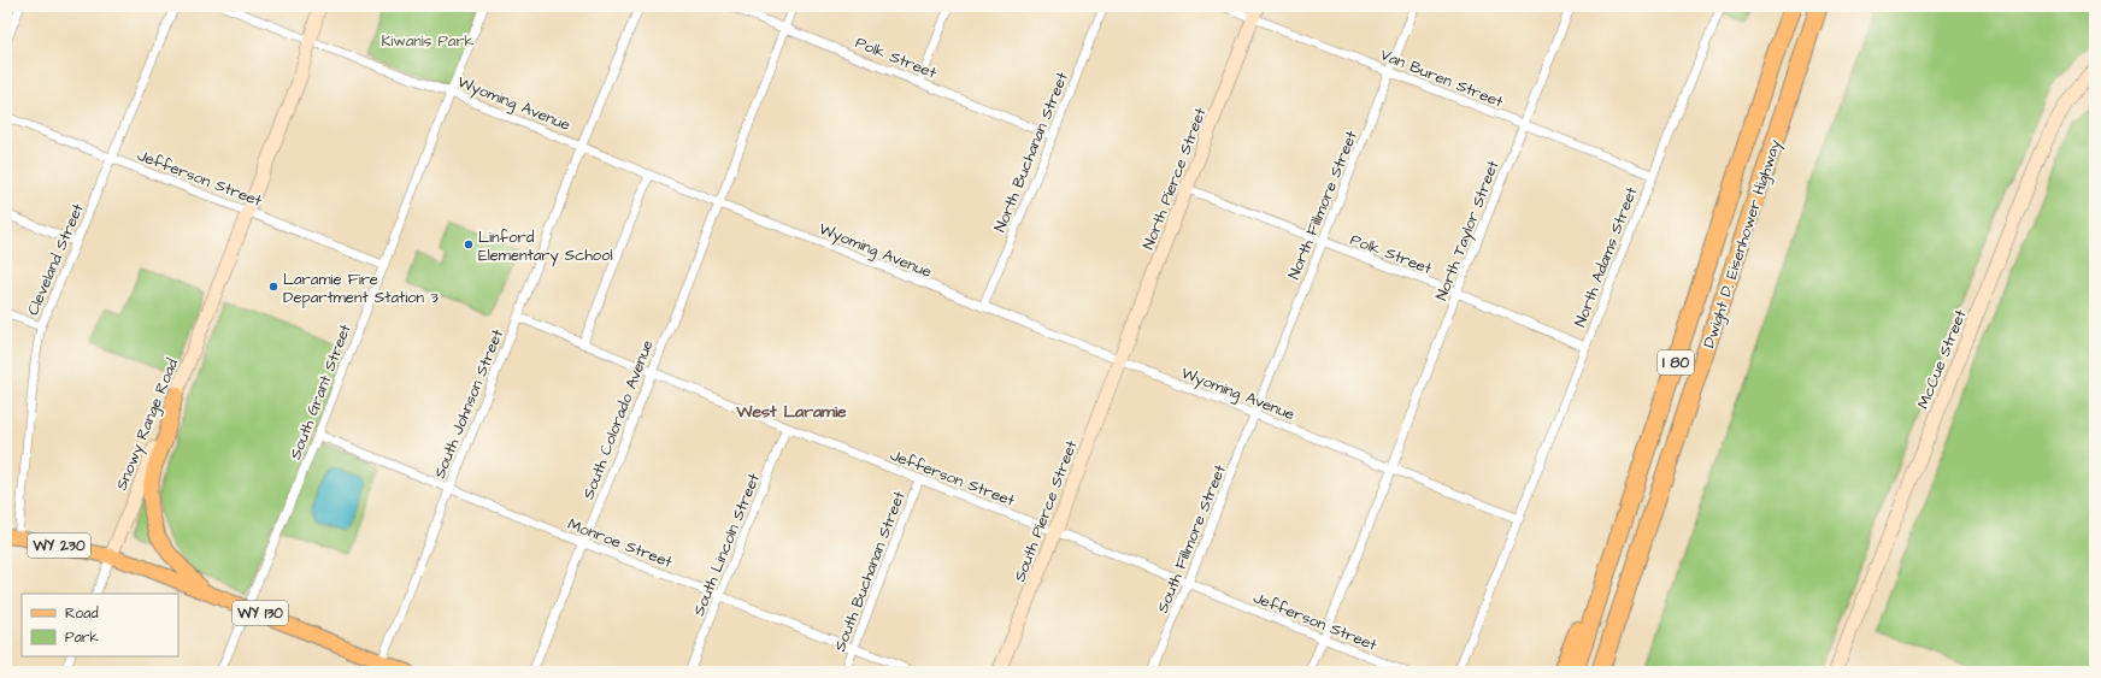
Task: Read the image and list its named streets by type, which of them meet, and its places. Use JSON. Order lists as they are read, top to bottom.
{
  "streets": {
    "highway": ["Dwight D. Eisenhower Highway", "I 80"],
    "main road": [
      "North Pierce Street",
      "McCue Street",
      "Snowy Range Road",
      "South Pierce Street",
      "WY 230",
      "WY 130"
    ],
    "street": [
      "Polk Street",
      "Van Buren Street",
      "Wyoming Avenue",
      "North Buchanan Street",
      "Jefferson Street",
      "North Fillmore Street",
      "North Taylor Street",
      "North Adams Street",
      "Cleveland Street",
      "South Grant Street",
      "South Johnson Street",
      "South Colorado Avenue",
      "South Fillmore Street",
      "Monroe Street",
      "South Lincoln Street",
      "South Buchanan Street"
    ]
  },
  "crossings": [
    ["Polk Street", "North Buchanan Street"],
    ["Polk Street", "North Pierce Street"],
    ["Polk Street", "North Fillmore Street"],
    ["Polk Street", "North Taylor Street"],
    ["Polk Street", "North Adams Street"],
    ["Polk Street", "South Colorado Avenue"],
    ["Van Buren Street", "North Pierce Street"],
    ["Van Buren Street", "North Fillmore Street"],
    ["Van Buren Street", "North Taylor Street"],
    ["Van Buren Street", "North Adams Street"],
    ["Wyoming Avenue", "North Buchanan Street"],
    ["Wyoming Avenue", "North Pierce Street"],
    ["Wyoming Avenue", "North Fillmore Street"],
    ["Wyoming Avenue", "North Taylor Street"],
    ["Wyoming Avenue", "North Adams Street"],
    ["Wyoming Avenue", "South Grant Street"],
    ["Wyoming Avenue", "South Johnson Street"],
    ["Wyoming Avenue", "South Colorado Avenue"],
    ["Wyoming Avenue", "Snowy Range Road"],
    ["Wyoming Avenue", "South Pierce Street"],
    ["Wyoming Avenue", "South Fillmore Street"],
    ["Jefferson Street", "North Taylor Street"],
    ["Jefferson Street", "Cleveland Street"],
    ["Jefferson Street", "South Grant Street"],
    ["Jefferson Street", "South Johnson Street"],
    ["Jefferson Street", "South Colorado Avenue"],
    ["Jefferson Street", "Snowy Range Road"],
    ["Jefferson Street", "South Pierce Street"],
    ["Jefferson Street", "South Fillmore Street"],
    ["Jefferson Street", "South Lincoln Street"],
    ["Jefferson Street", "South Buchanan Street"],
    ["North Pierce Street", "South Pierce Street"],
    ["North Fillmore Street", "South Fillmore Street"],
    ["Cleveland Street", "WY 230"],
    ["South Grant Street", "Monroe Street"],
    ["South Grant Street", "WY 130"],
    ["South Johnson Street", "Monroe Street"],
    ["South Johnson Street", "WY 130"],
    ["South Colorado Avenue", "Monroe Street"],
    ["Snowy Range Road", "WY 230"],
    ["Snowy Range Road", "WY 130"],
    ["Monroe Street", "South Lincoln Street"],
    ["Monroe Street", "South Buchanan Street"],
    ["WY 230", "WY 130"]
  ],
  "districts": ["West Laramie"],
  "parks": ["Kiwanis Park"],
  "places": ["Linford Elementary School", "Laramie Fire Department Station 3"],
  "legend": ["Road", "Park"]
}
